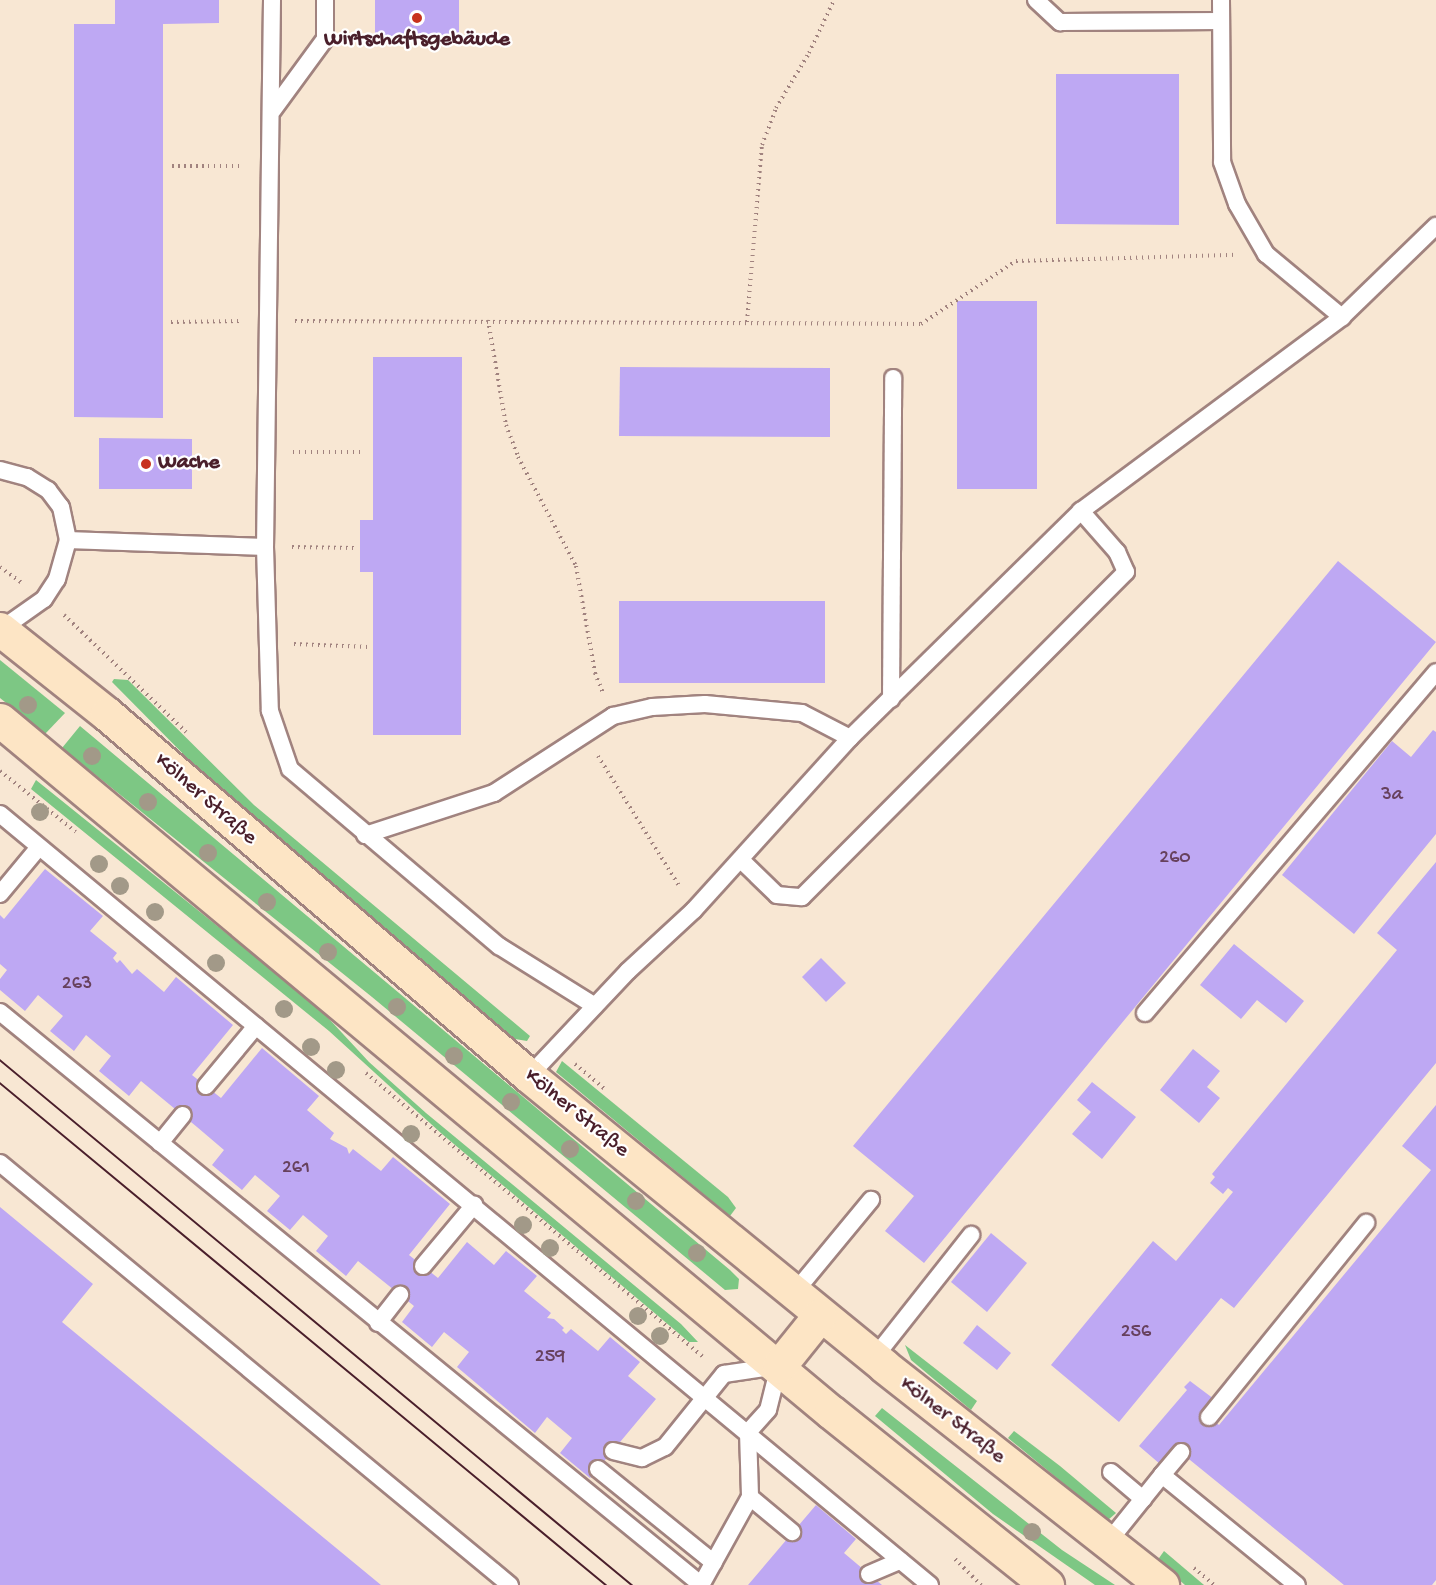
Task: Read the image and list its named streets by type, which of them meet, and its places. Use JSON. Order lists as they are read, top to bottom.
{
  "streets": {
    "main road": ["Kölner Straße"]
  },
  "places": ["Wirtschaftsgebäude", "Wache"],
  "house_numbers": [
    "3a",
    "260",
    "263",
    "261",
    "256",
    "259"
  ]
}
